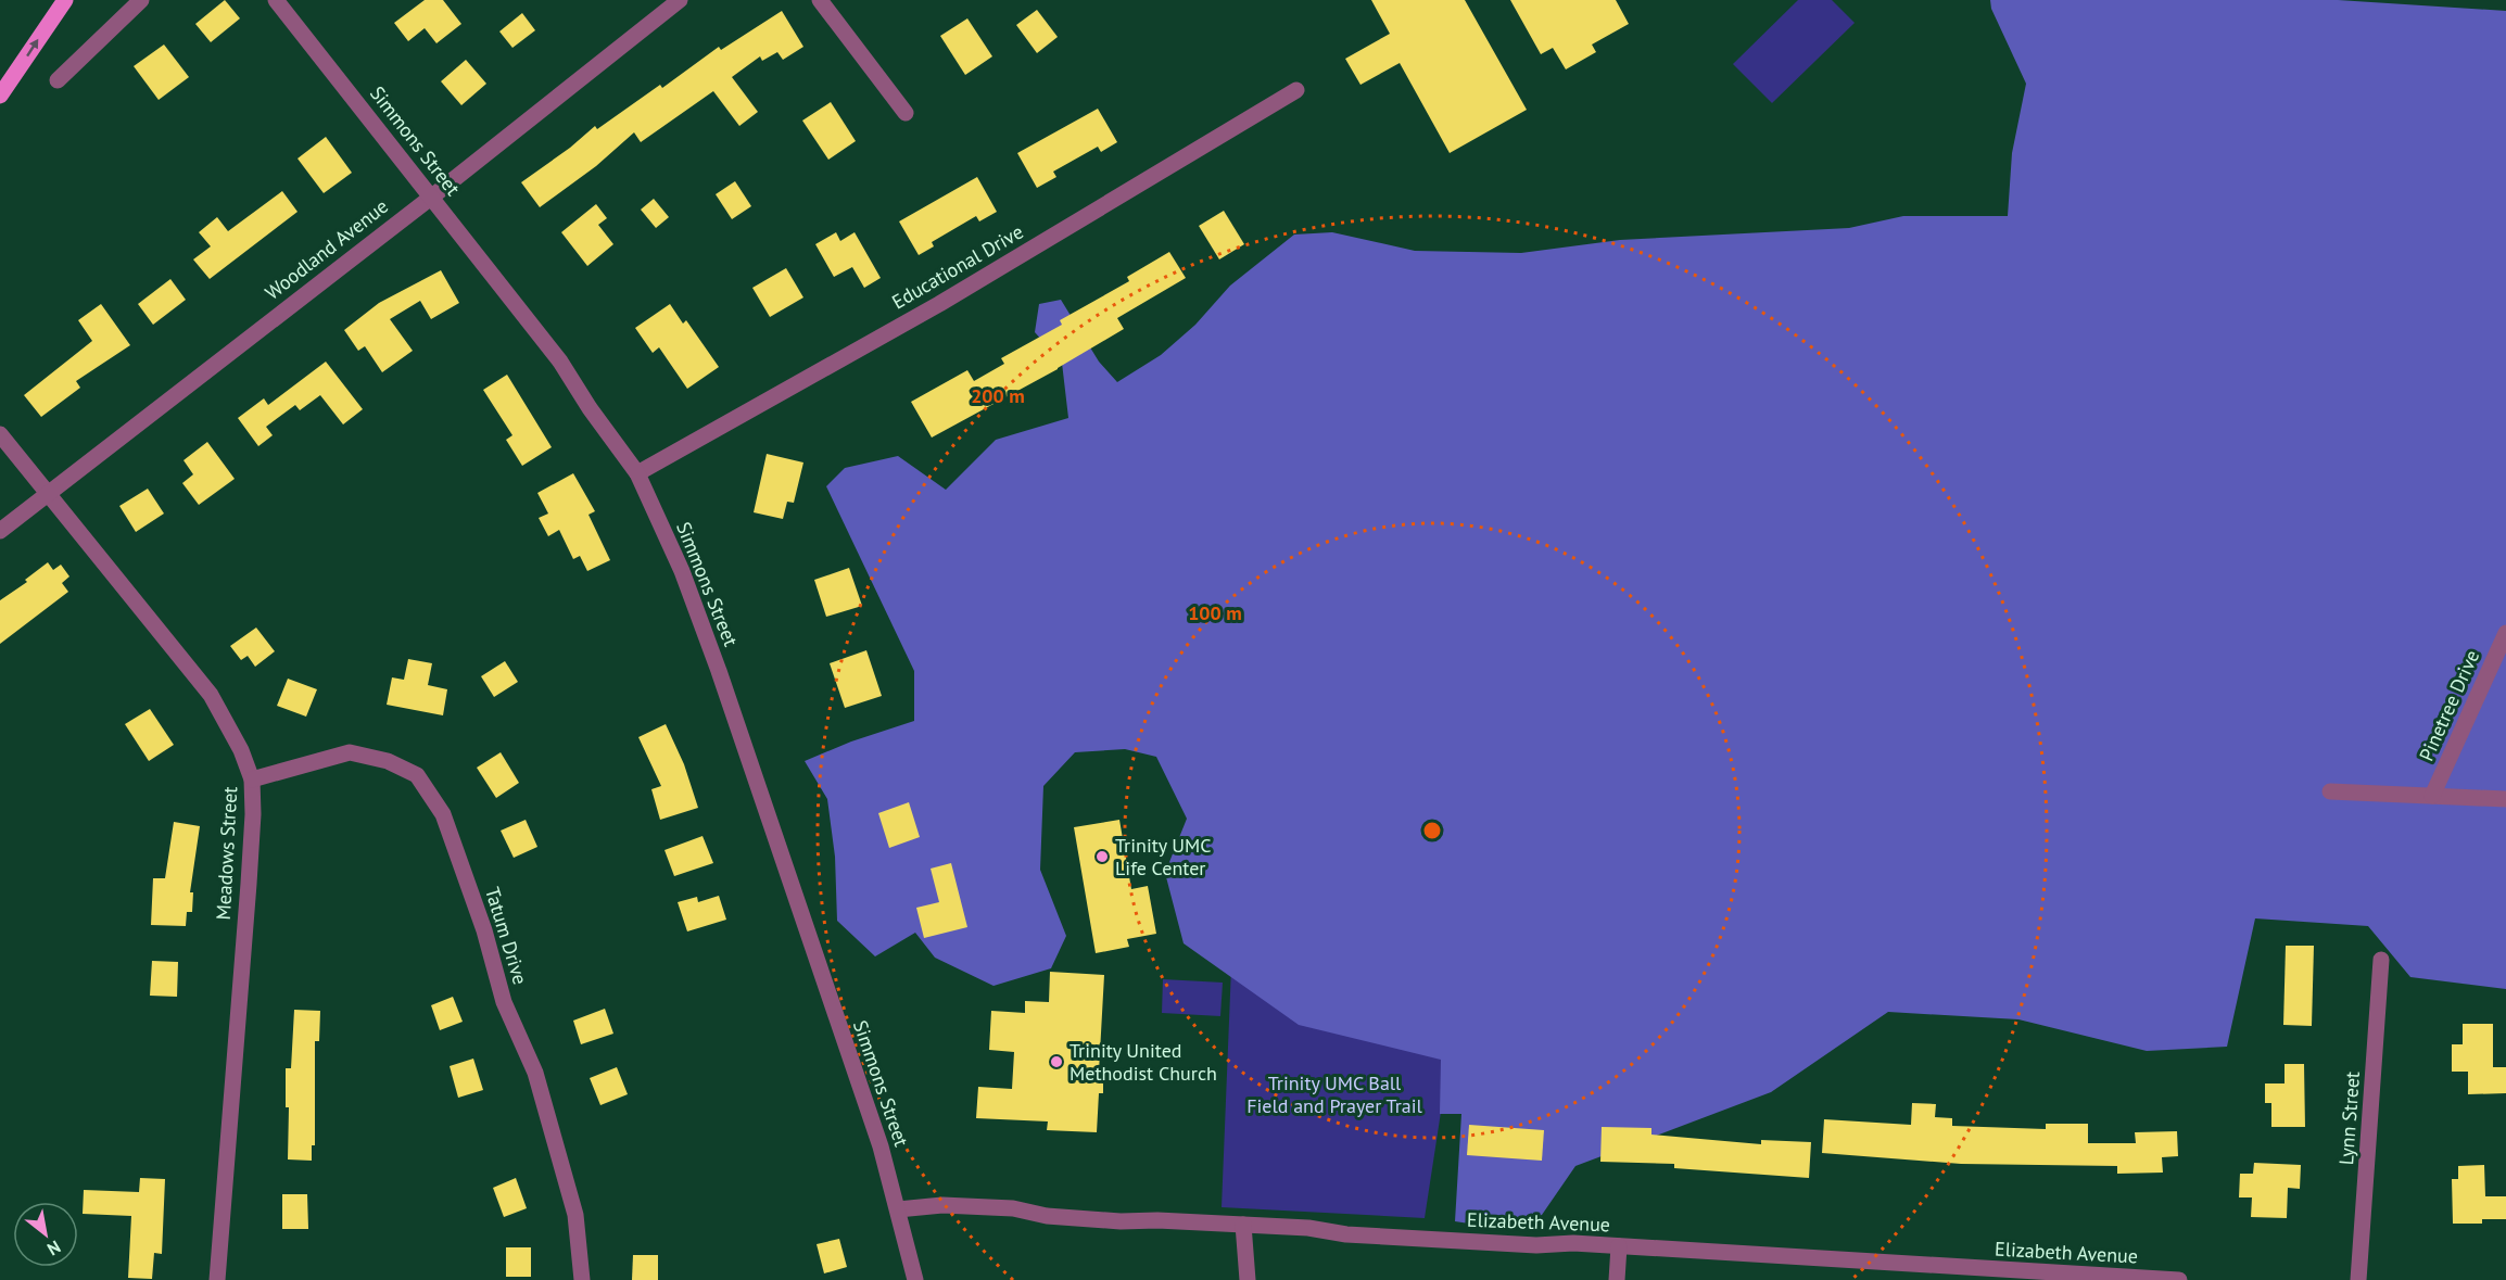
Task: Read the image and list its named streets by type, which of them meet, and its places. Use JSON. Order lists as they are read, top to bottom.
{
  "streets": {
    "street": [
      "Simmons Street",
      "Woodland Avenue",
      "Educational Drive",
      "Pinetree Drive",
      "Meadows Street",
      "Tatum Drive",
      "Lynn Street",
      "Elizabeth Avenue"
    ]
  },
  "crossings": [
    ["Simmons Street", "Woodland Avenue"],
    ["Simmons Street", "Educational Drive"],
    ["Simmons Street", "Elizabeth Avenue"],
    ["Woodland Avenue", "Meadows Street"],
    ["Meadows Street", "Tatum Drive"]
  ],
  "parks": ["Trinity UMC Ball Field and Prayer Trail"],
  "places": ["Trinity UMC Life Center", "Trinity United Methodist Church"],
  "north": "bottom right",
  "rings": ["200 m", "100 m"]
}
